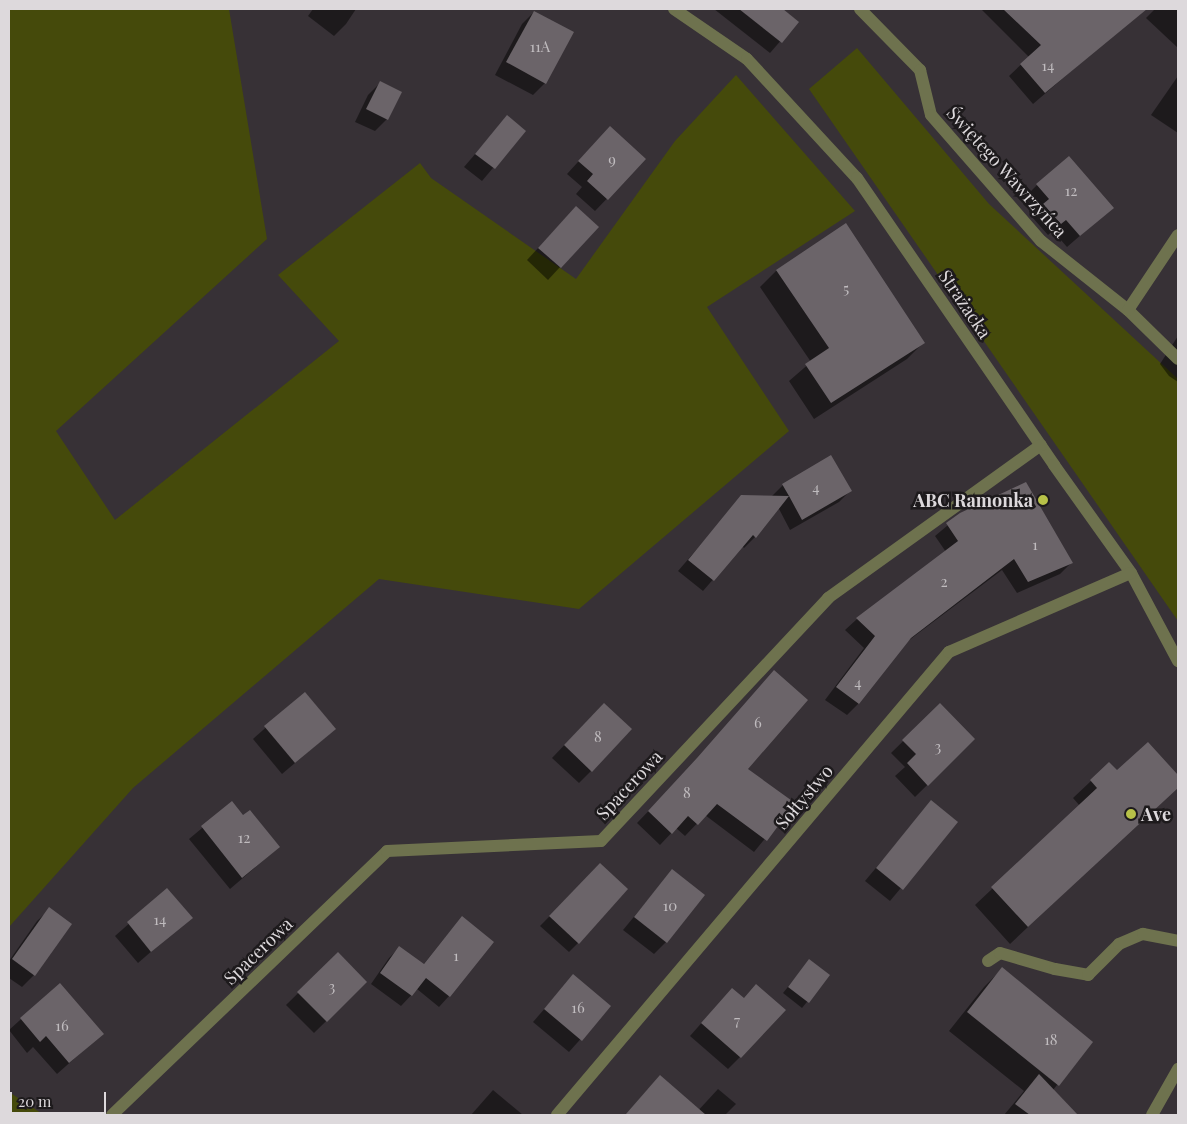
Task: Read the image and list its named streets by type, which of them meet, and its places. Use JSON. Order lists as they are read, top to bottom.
{
  "streets": {
    "street": [
      "Świętego Wawrzyńca",
      "Strażacka",
      "Spacerowa",
      "Sołtystwo"
    ]
  },
  "crossings": [
    ["Strażacka", "Spacerowa"],
    ["Strażacka", "Sołtystwo"]
  ],
  "places": ["ABC Ramonka", "Ave"],
  "house_numbers": [
    "11A",
    "14",
    "9",
    "12",
    "5",
    "4",
    "1",
    "2",
    "4",
    "6",
    "8",
    "3",
    "8",
    "12",
    "10",
    "14",
    "1",
    "3",
    "16",
    "7",
    "16",
    "18"
  ],
  "scale_bar": "20 m"
}
